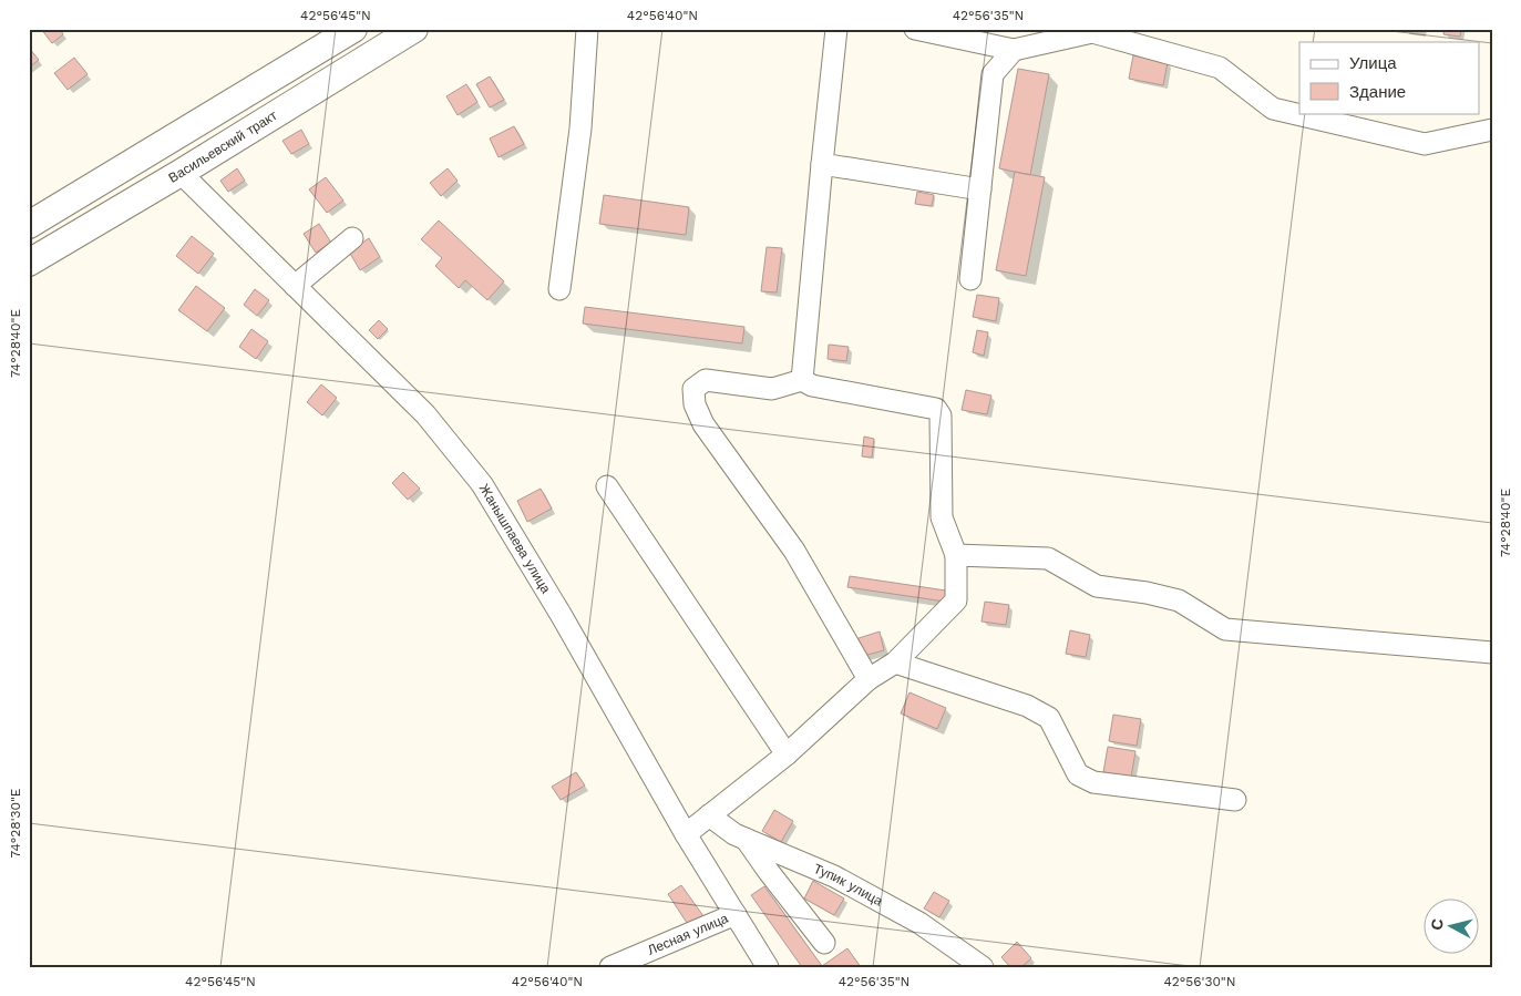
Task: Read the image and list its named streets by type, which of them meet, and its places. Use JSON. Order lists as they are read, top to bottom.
{
  "streets": {
    "main road": ["Васильевский тракт"],
    "street": ["Жанышпаева улица", "Тупик улица", "Лесная улица"]
  },
  "crossings": [
    ["Васильевский тракт", "Жанышпаева улица"],
    ["Жанышпаева улица", "Лесная улица"]
  ],
  "legend": ["Улица", "Здание"],
  "north": "left",
  "coordinates": [
    "42°56'45\"N",
    "42°56'40\"N",
    "42°56'35\"N",
    "74°28'40\"E",
    "74°28'30\"E",
    "42°56'30\"N"
  ]
}
